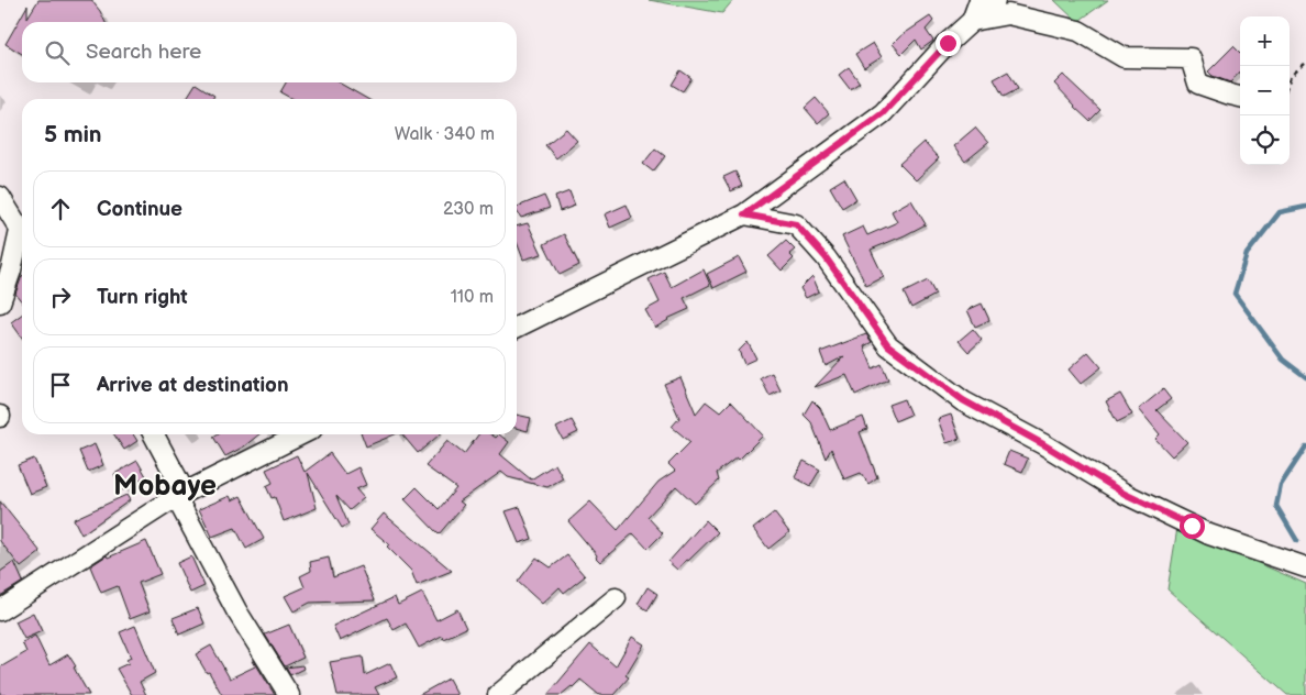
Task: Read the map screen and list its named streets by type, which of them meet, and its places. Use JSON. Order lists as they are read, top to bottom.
{
  "districts": ["Mobaye"],
  "page": {
    "map_buttons": ["+", "−"],
    "search": "Search here",
    "heading": ["5 min", "Walk · 340 m"],
    "list": [
      ["Continue", "230 m"],
      ["Turn right", "110 m"],
      "Arrive at destination"
    ]
  }
}
